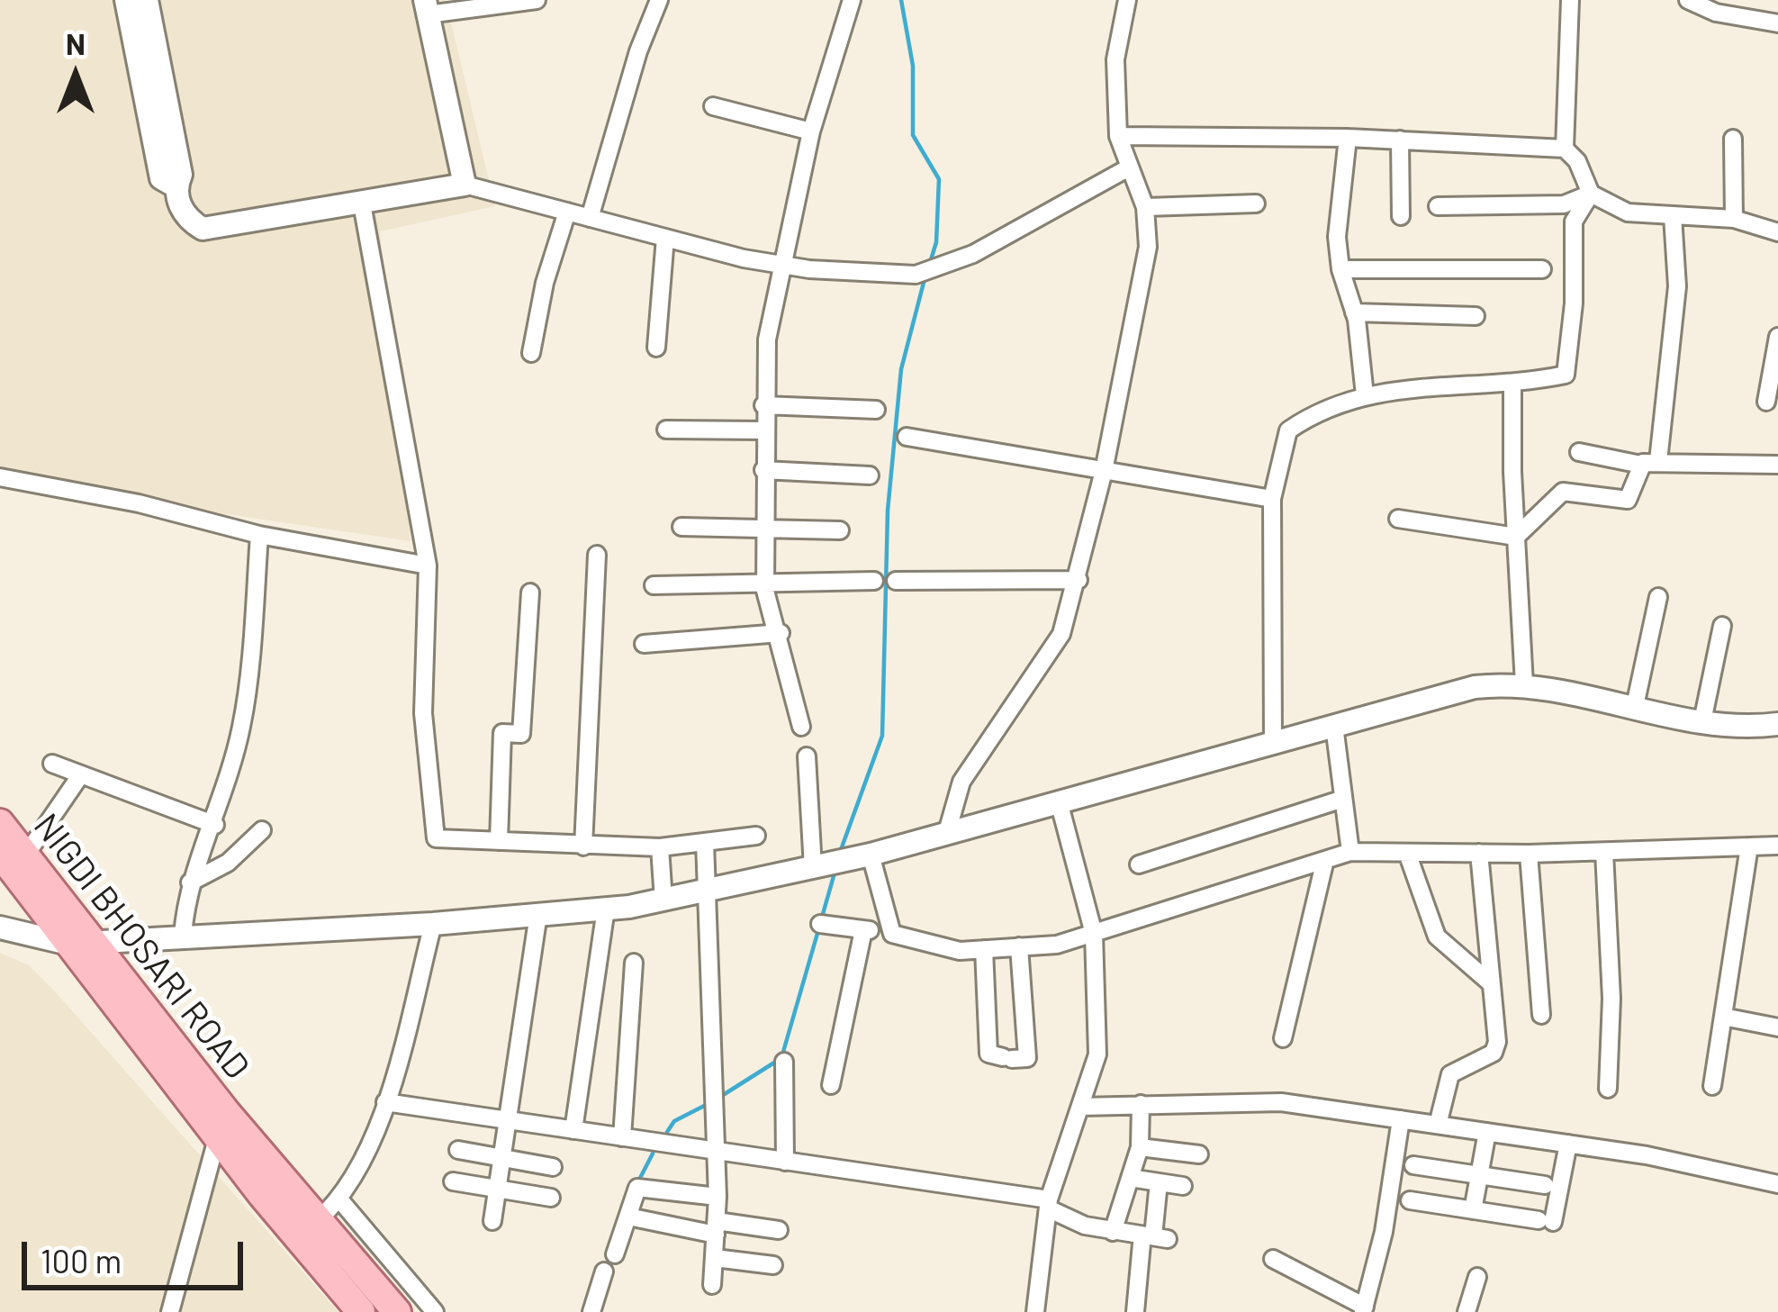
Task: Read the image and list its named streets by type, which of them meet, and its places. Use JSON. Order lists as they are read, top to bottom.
{
  "streets": {
    "main road": ["NIGDI BHOSARI ROAD"]
  },
  "scale_bar": "100 m",
  "north": "top"
}
